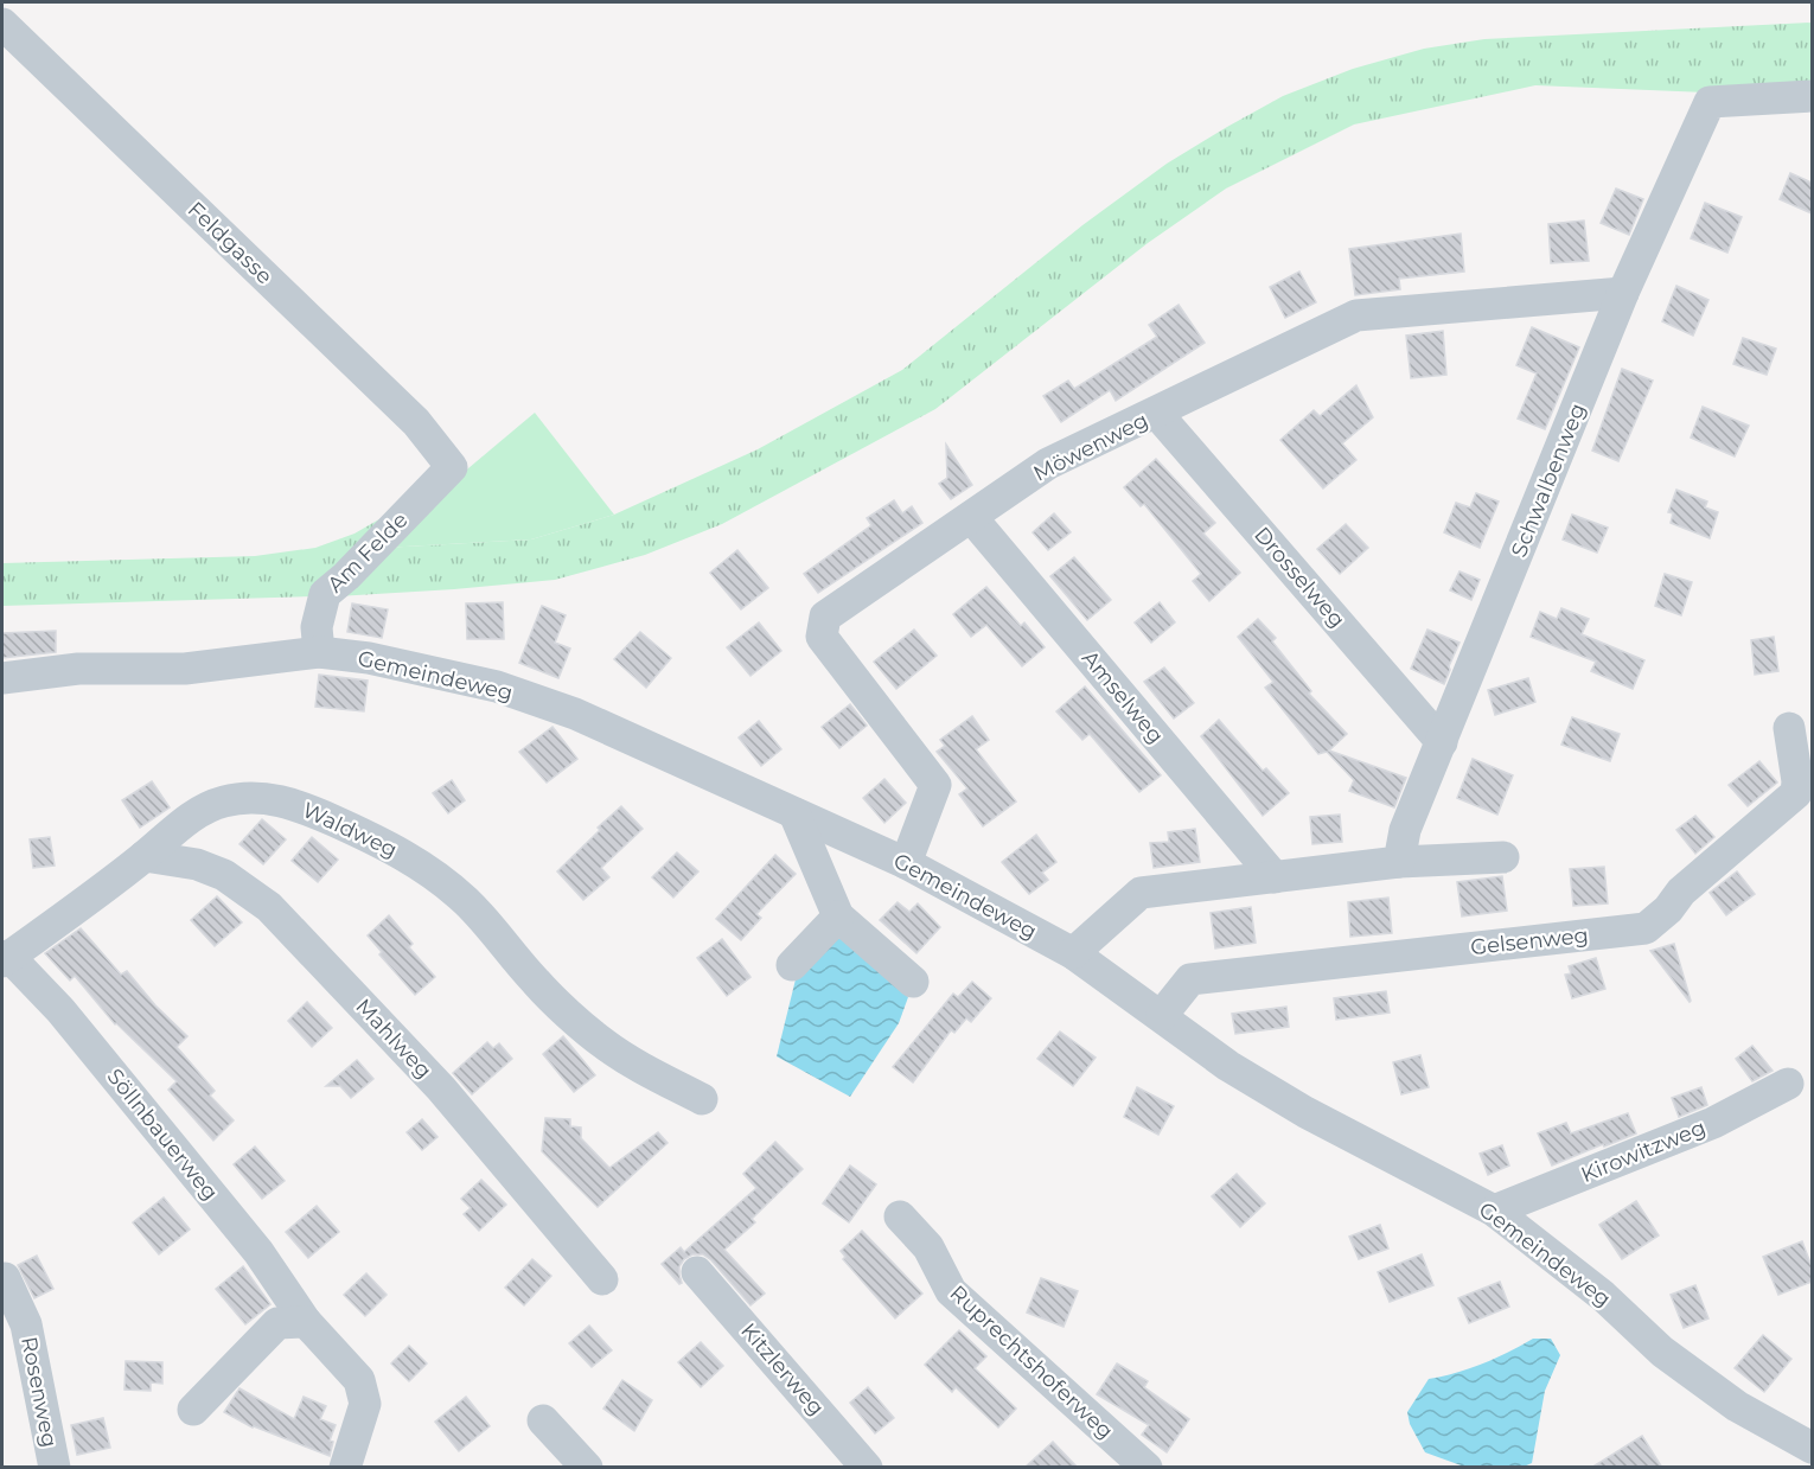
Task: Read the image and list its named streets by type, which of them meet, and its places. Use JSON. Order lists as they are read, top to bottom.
{
  "streets": {
    "street": [
      "Feldgasse",
      "Möwenweg",
      "Schwalbenweg",
      "Am Felde",
      "Drosselweg",
      "Gemeindeweg",
      "Amselweg",
      "Waldweg",
      "Gelsenweg",
      "Mahlweg",
      "Söllnbauerweg",
      "Kirowitzweg",
      "Ruprechtshoferweg",
      "Kitzlerweg",
      "Rosenweg"
    ]
  },
  "crossings": [
    ["Feldgasse", "Am Felde"],
    ["Möwenweg", "Schwalbenweg"],
    ["Möwenweg", "Drosselweg"],
    ["Möwenweg", "Gemeindeweg"],
    ["Möwenweg", "Amselweg"],
    ["Schwalbenweg", "Drosselweg"],
    ["Am Felde", "Gemeindeweg"],
    ["Gemeindeweg", "Gelsenweg"],
    ["Gemeindeweg", "Kirowitzweg"],
    ["Waldweg", "Mahlweg"],
    ["Waldweg", "Söllnbauerweg"]
  ]
}
